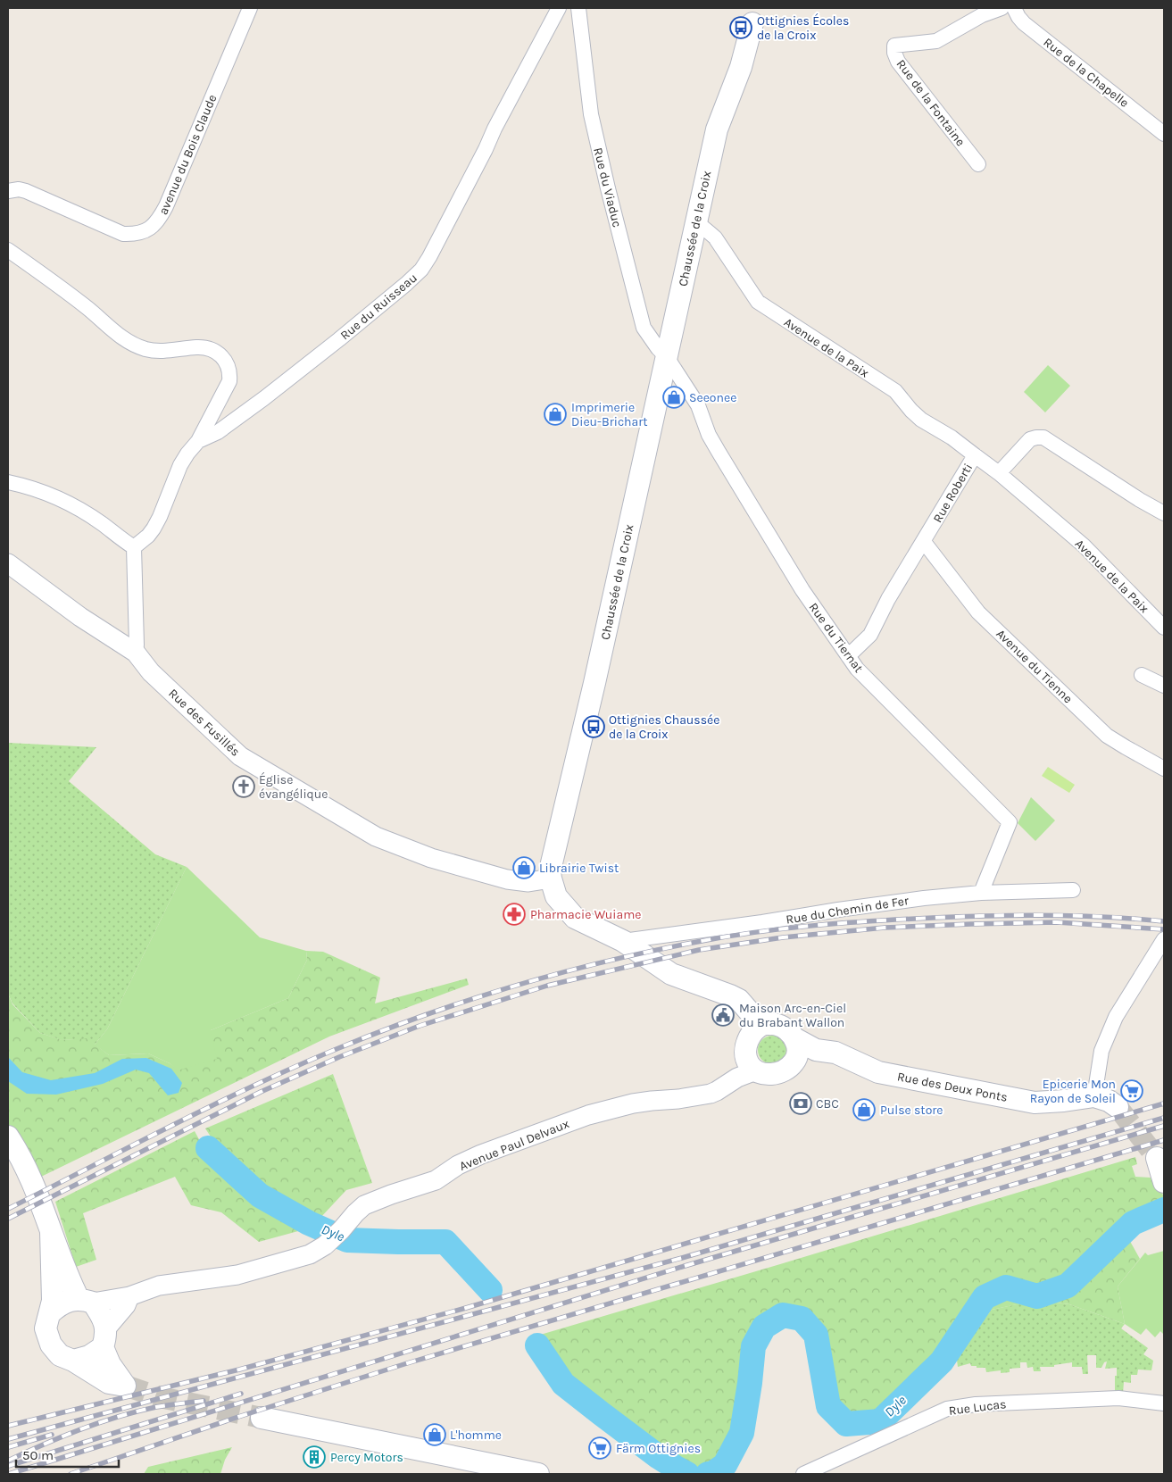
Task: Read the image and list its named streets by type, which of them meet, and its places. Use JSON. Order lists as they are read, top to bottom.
{
  "streets": {
    "main road": ["Chaussée de la Croix", "Rue des Deux Ponts"],
    "street": [
      "Rue de la Chapelle",
      "Rue de la Fontaine",
      "avenue du Bois Claude",
      "Rue du Viaduc",
      "Rue du Ruisseau",
      "Avenue de la Paix",
      "Rue Roberti",
      "Rue du Tiernat",
      "Avenue du Tienne",
      "Rue des Fusillés",
      "Rue du Chemin de Fer",
      "Avenue Paul Delvaux",
      "Rue Lucas"
    ]
  },
  "crossings": [
    ["Rue du Viaduc", "Chaussée de la Croix"],
    ["Rue du Viaduc", "Rue du Tiernat"],
    ["Chaussée de la Croix", "Avenue de la Paix"],
    ["Chaussée de la Croix", "Rue du Tiernat"],
    ["Chaussée de la Croix", "Rue des Fusillés"],
    ["Chaussée de la Croix", "Rue du Chemin de Fer"],
    ["Chaussée de la Croix", "Rue des Deux Ponts"],
    ["Avenue de la Paix", "Rue Roberti"],
    ["Rue Roberti", "Rue du Tiernat"],
    ["Rue Roberti", "Avenue du Tienne"],
    ["Rue du Tiernat", "Rue du Chemin de Fer"],
    ["Rue des Deux Ponts", "Avenue Paul Delvaux"]
  ],
  "water": ["Dyle"],
  "places": {
    "bus stop": ["Ottignies Écoles de la Croix", "Ottignies Chaussée de la Croix"],
    "shop": [
      "Seeonee",
      "Imprimerie Dieu-Brichart",
      "Librairie Twist",
      "Pulse store",
      "L'homme"
    ],
    "church": ["Église évangélique"],
    "pharmacy": ["Pharmacie Wuiame"],
    "public building": ["Maison Arc-en-Ciel du Brabant Wallon"],
    "supermarket": ["Epicerie Mon Rayon de Soleil", "Färm Ottignies"],
    "bank": ["CBC"],
    "building": ["Percy Motors"]
  },
  "scale_bar": "50 m"
}
